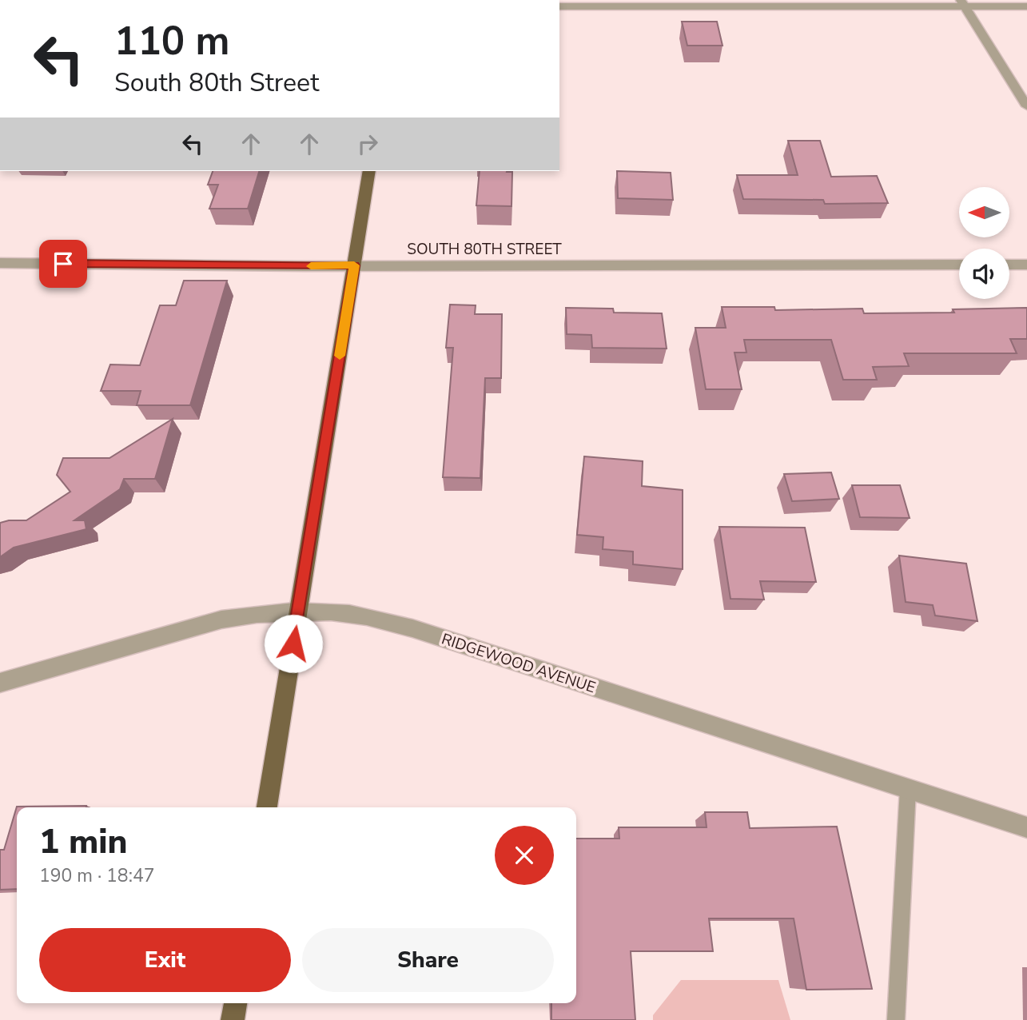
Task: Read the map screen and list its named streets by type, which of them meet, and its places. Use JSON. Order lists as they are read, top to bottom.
{
  "streets": {
    "street": ["SOUTH 80TH STREET", "RIDGEWOOD AVENUE"]
  },
  "north": "left",
  "page": {
    "turn": ["110 m", "South 80th Street"],
    "heading": ["1 min", "190 m · 18:47"],
    "buttons": ["Exit", "Share"]
  }
}
